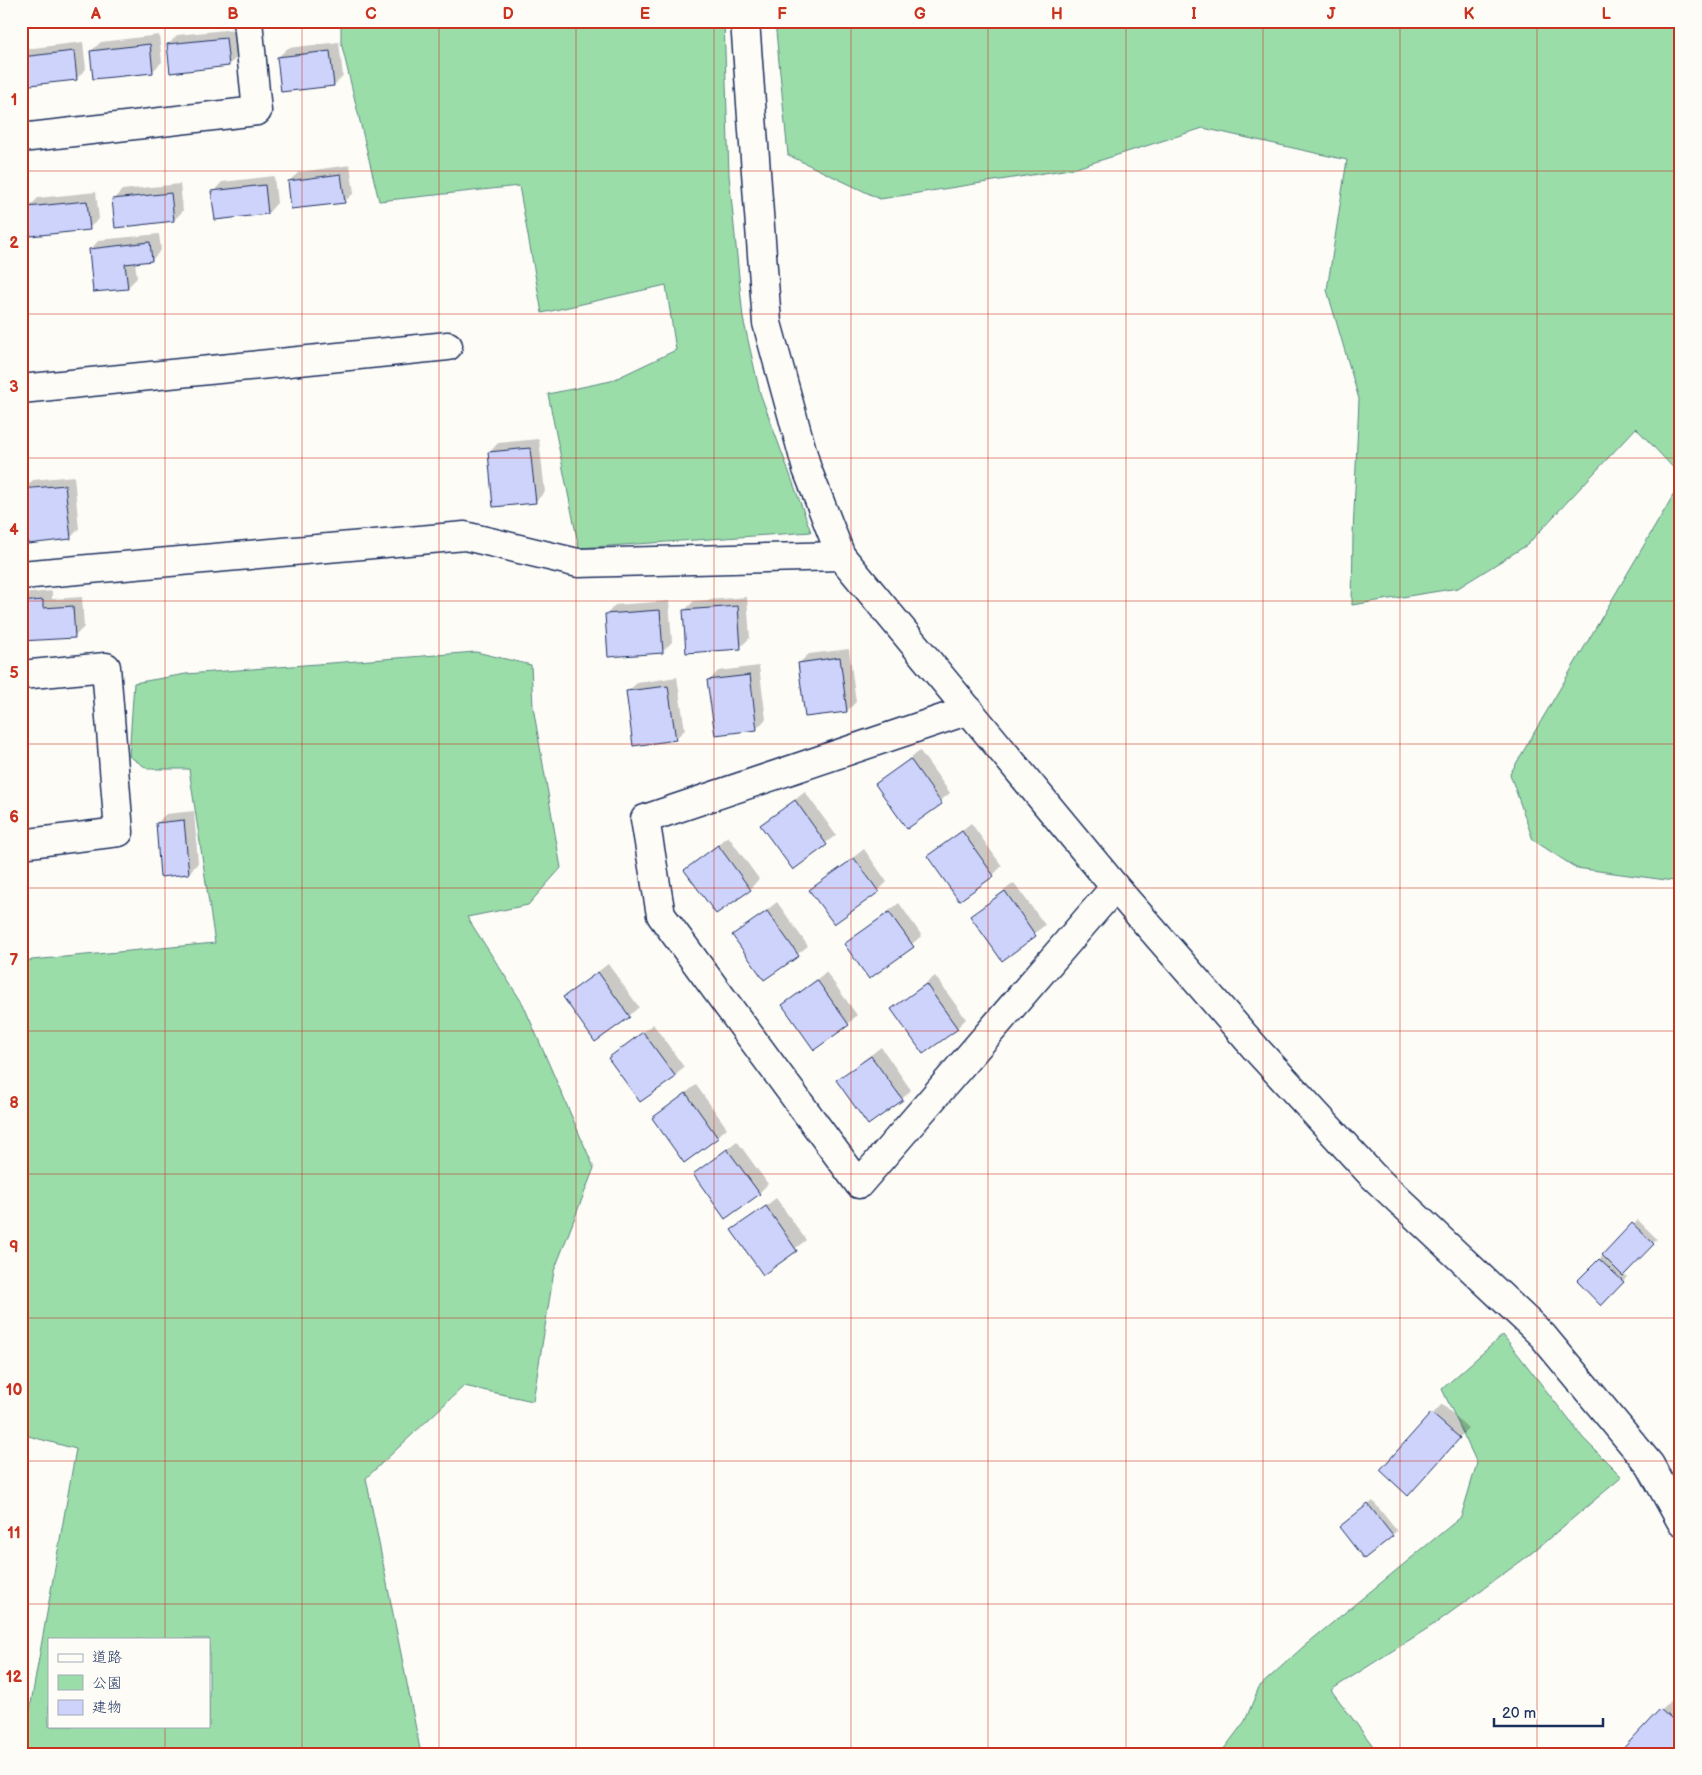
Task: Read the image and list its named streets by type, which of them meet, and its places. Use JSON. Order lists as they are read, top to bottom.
{
  "legend": ["道路", "公園", "建物"],
  "scale_bar": "20 m",
  "grid": {
    "columns": [
      "A",
      "B",
      "C",
      "D",
      "E",
      "F",
      "G",
      "H",
      "I",
      "J",
      "K",
      "L"
    ],
    "rows": [
      "1",
      "2",
      "3",
      "4",
      "5",
      "6",
      "7",
      "8",
      "9",
      "10",
      "11",
      "12"
    ]
  }
}
